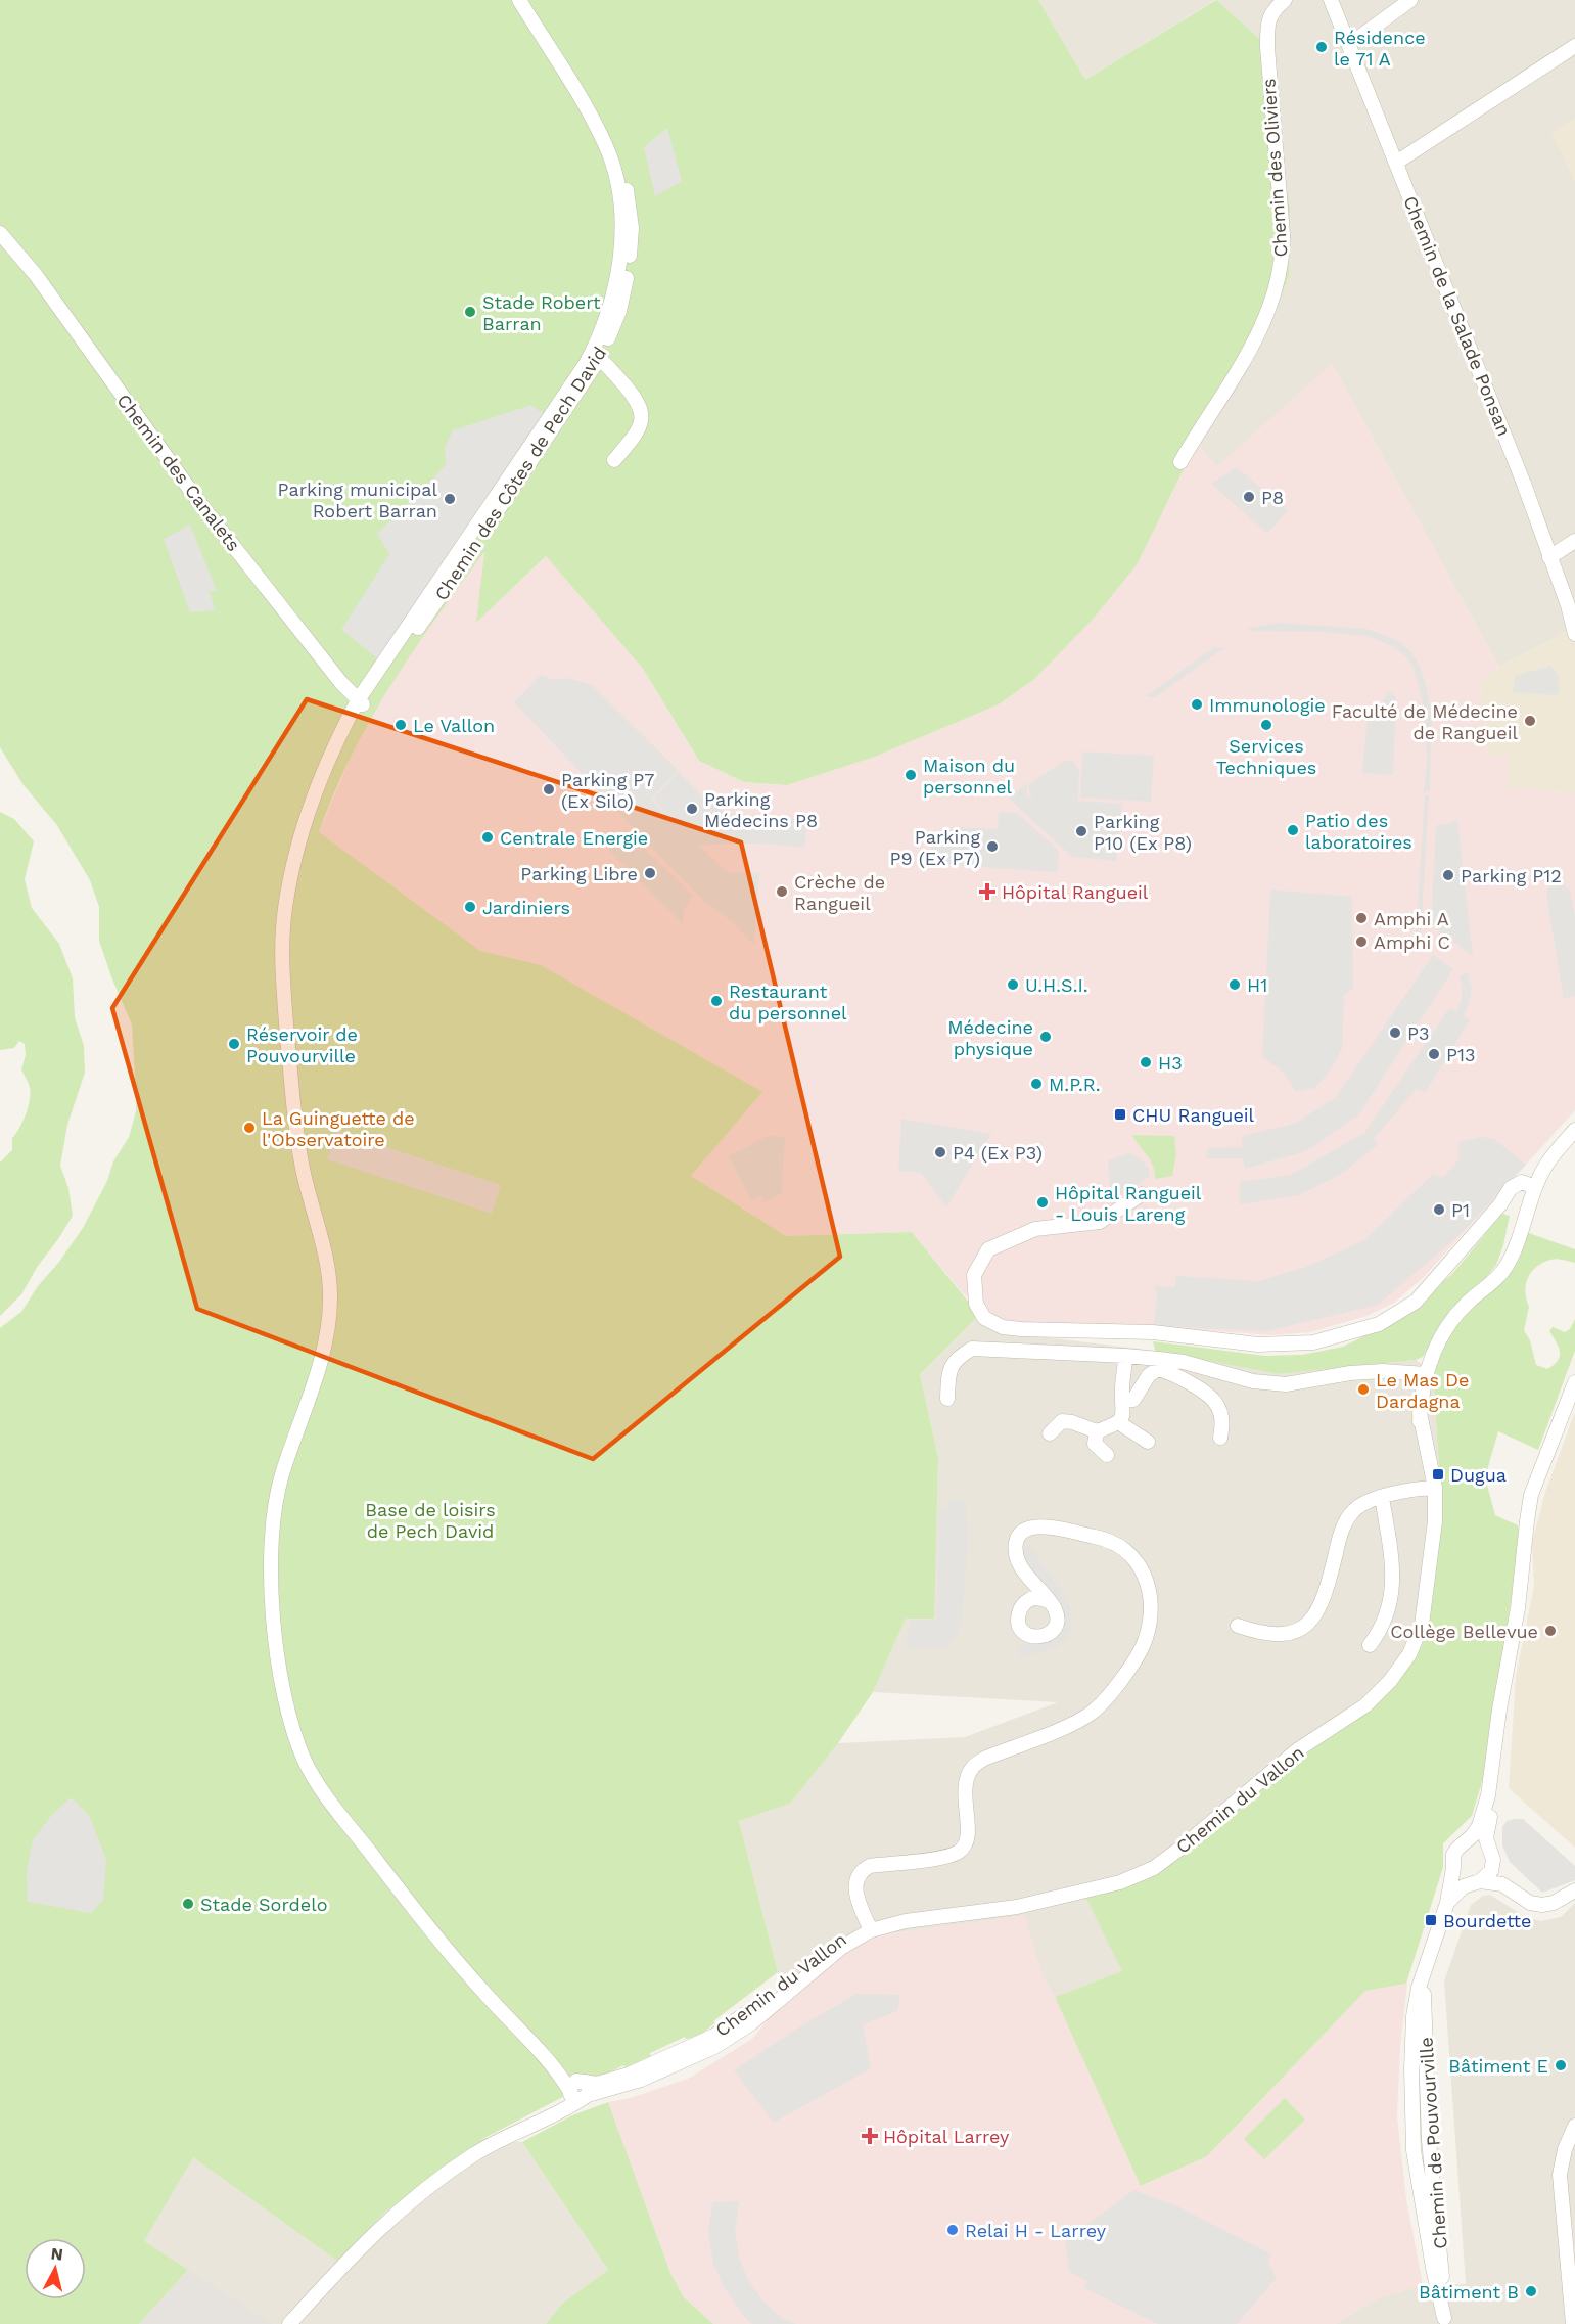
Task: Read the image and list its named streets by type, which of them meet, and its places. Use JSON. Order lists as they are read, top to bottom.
{
  "streets": {
    "street": [
      "Chemin des Oliviers",
      "Chemin de la Salade Ponsan",
      "Chemin des Canalets",
      "Chemin des Côtes de Pech David",
      "Chemin du Vallon",
      "Chemin de Pouvourville"
    ]
  },
  "crossings": [
    ["Chemin des Canalets", "Chemin des Côtes de Pech David"],
    ["Chemin des Côtes de Pech David", "Chemin du Vallon"]
  ],
  "parks": ["Base de loisirs de Pech David"],
  "places": {
    "other": [
      "Résidence le 71 A",
      "Stade Robert Barran",
      "P8",
      "Parking municipal Robert Barran",
      "Immunologie",
      "Faculté de Médecine de Rangueil",
      "Le Vallon",
      "Services Techniques",
      "Maison du personnel",
      "Parking P7 (Ex Silo)",
      "Parking Médecins P8",
      "Patio des laboratoires",
      "Parking P10 (Ex P8)",
      "Centrale Energie",
      "Parking P9 (Ex P7)",
      "Parking Libre",
      "Parking P12",
      "Crèche de Rangueil",
      "Jardiniers",
      "Amphi A",
      "Amphi C",
      "U.H.S.I.",
      "H1",
      "Restaurant du personnel",
      "P3",
      "Médecine physique",
      "Réservoir de Pouvourville",
      "P13",
      "H3",
      "M.P.R.",
      "La Guinguette de l'Observatoire",
      "P4 (Ex P3)",
      "Hôpital Rangueil - Louis Lareng",
      "P1",
      "Le Mas De Dardagna",
      "Collège Bellevue",
      "Stade Sordelo",
      "Bâtiment E",
      "Relai H - Larrey",
      "Bâtiment B"
    ],
    "health": ["Hôpital Rangueil", "Hôpital Larrey"],
    "transit": ["CHU Rangueil", "Dugua", "Bourdette"]
  },
  "north": "top"
}
